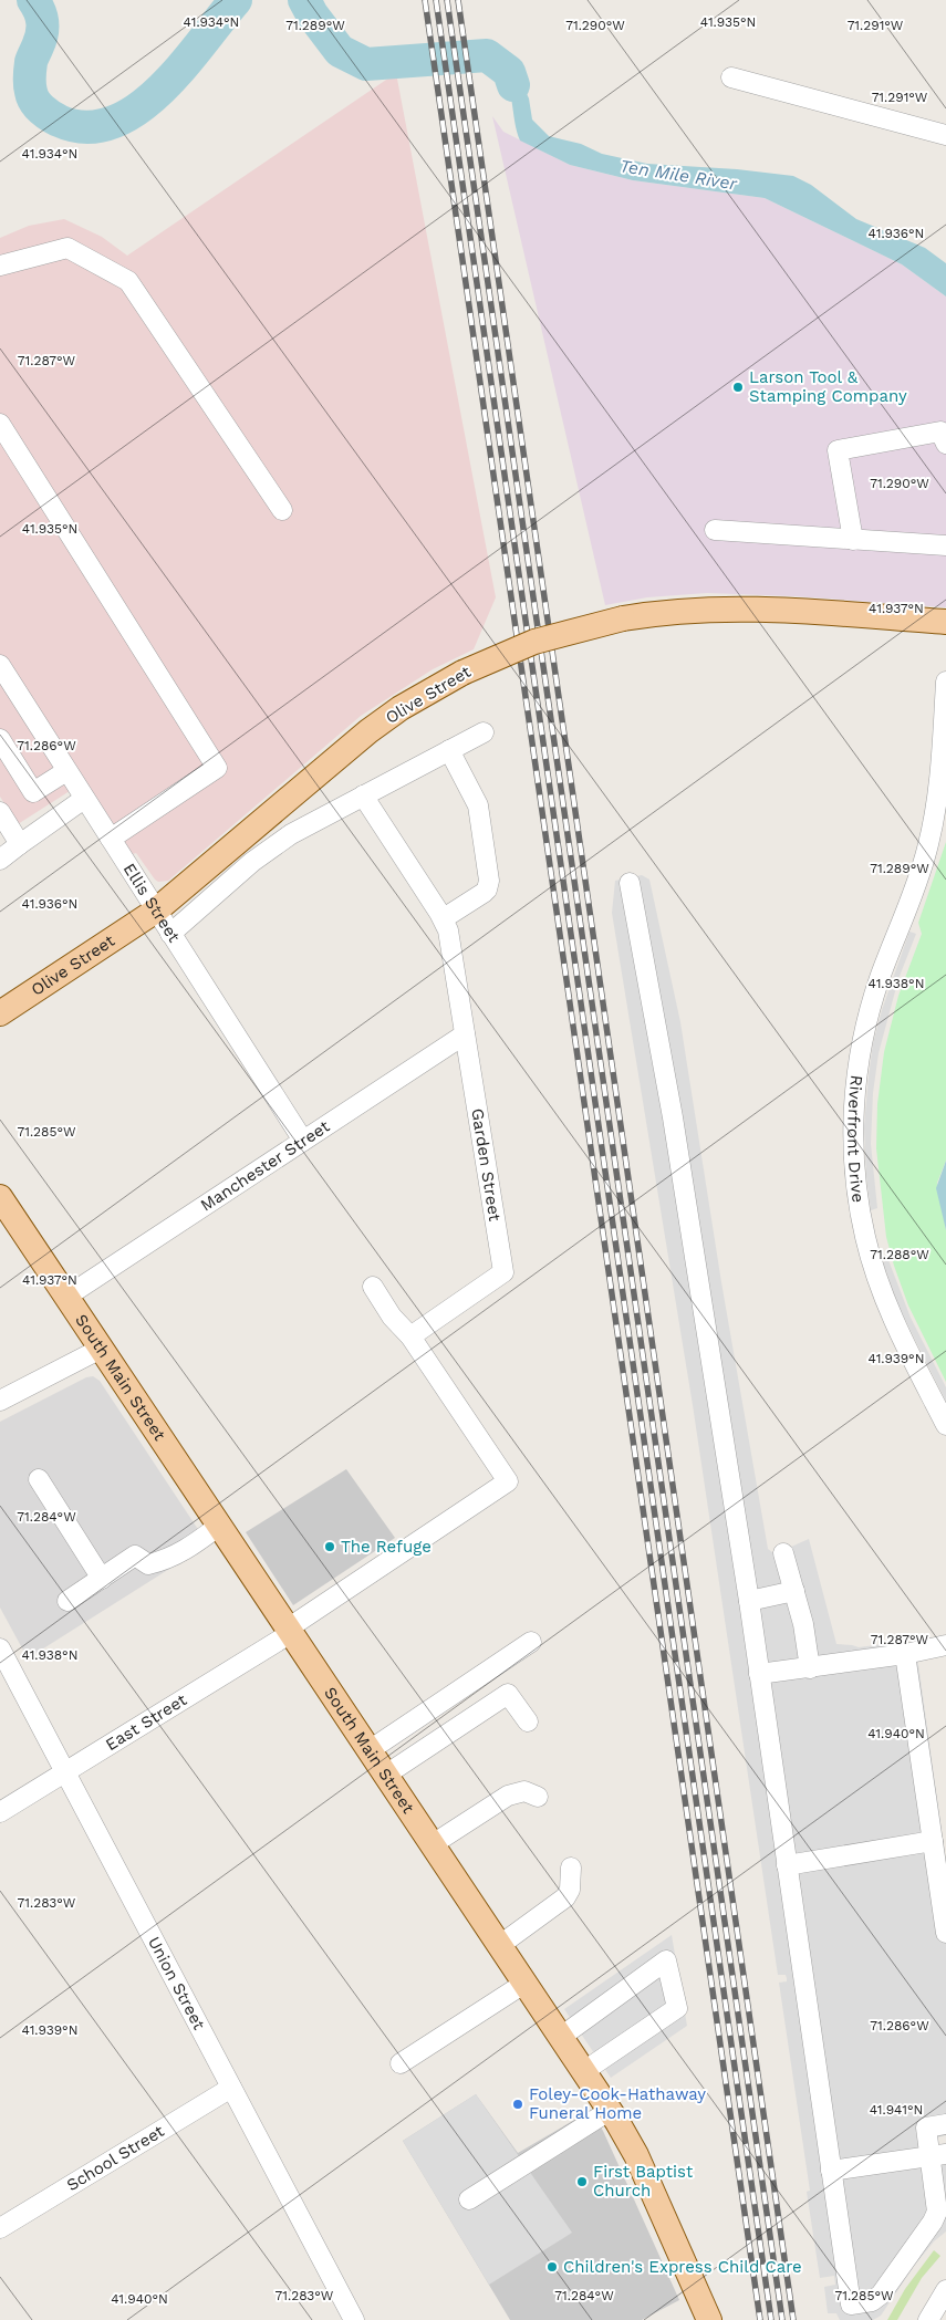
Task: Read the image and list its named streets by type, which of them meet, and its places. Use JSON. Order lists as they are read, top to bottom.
{
  "streets": {
    "main road": ["Olive Street", "South Main Street"],
    "street": [
      "Ellis Street",
      "Riverfront Drive",
      "Manchester Street",
      "Garden Street",
      "East Street",
      "Union Street",
      "School Street"
    ]
  },
  "crossings": [
    ["Olive Street", "Ellis Street"],
    ["Ellis Street", "Manchester Street"],
    ["Manchester Street", "Garden Street"],
    ["Manchester Street", "South Main Street"],
    ["Garden Street", "East Street"],
    ["South Main Street", "East Street"],
    ["East Street", "Union Street"],
    ["Union Street", "School Street"]
  ],
  "water": ["Ten Mile River"],
  "places": [
    "Larson Tool & Stamping Company",
    "The Refuge",
    "Foley-Cook-Hathaway Funeral Home",
    "First Baptist Church",
    "Children's Express Child Care"
  ],
  "coordinates": [
    "41.934°N",
    "41.935°N",
    "71.289°W",
    "71.290°W",
    "71.291°W",
    "41.936°N",
    "71.287°W",
    "41.937°N",
    "71.286°W",
    "41.938°N",
    "71.285°W",
    "71.288°W",
    "41.939°N",
    "71.284°W",
    "41.940°N",
    "71.283°W",
    "41.941°N"
  ]
}
